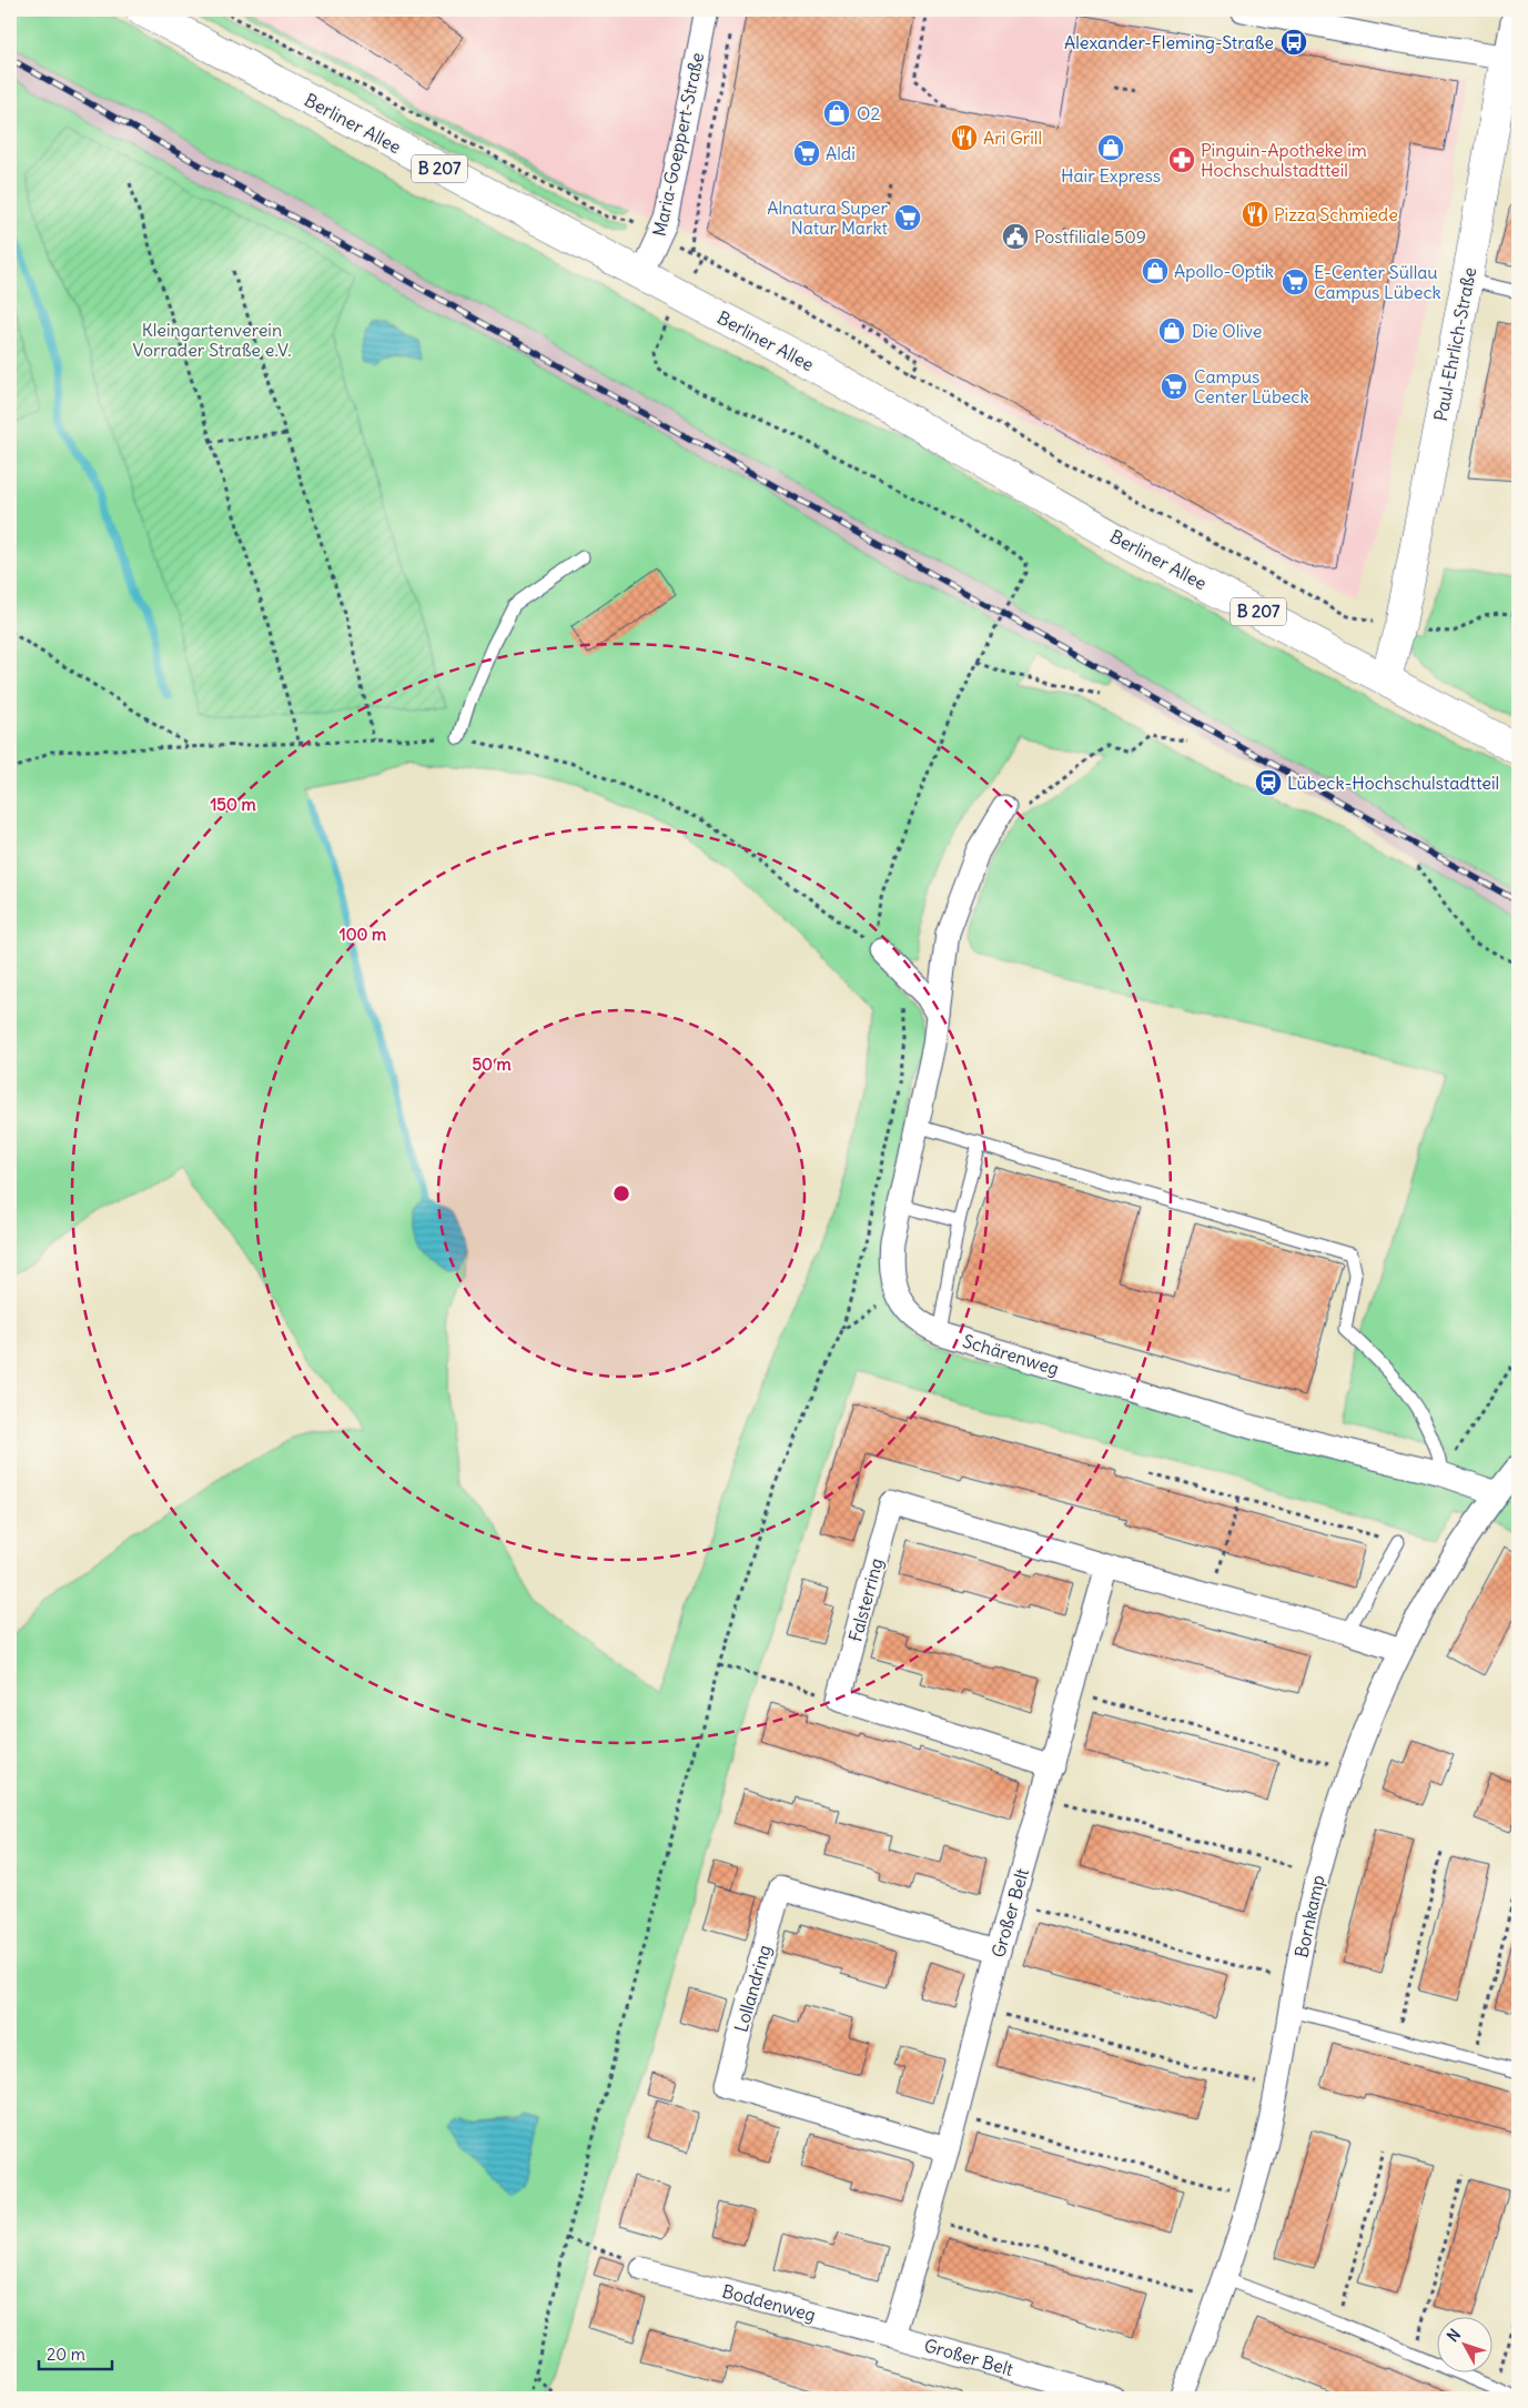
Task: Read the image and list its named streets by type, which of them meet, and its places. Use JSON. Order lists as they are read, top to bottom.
{
  "streets": {
    "main road": ["Berliner Allee", "B 207", "Paul-Ehrlich-Straße"],
    "street": [
      "Maria-Goeppert-Straße",
      "Schärenweg",
      "Falsterring",
      "Großer Belt",
      "Bornkamp",
      "Lollandring",
      "Boddenweg"
    ]
  },
  "crossings": [
    ["Berliner Allee", "Maria-Goeppert-Straße"],
    ["Berliner Allee", "B 207"],
    ["Berliner Allee", "Paul-Ehrlich-Straße"],
    ["B 207", "Paul-Ehrlich-Straße"],
    ["Schärenweg", "Bornkamp"],
    ["Falsterring", "Großer Belt"],
    ["Großer Belt", "Lollandring"],
    ["Großer Belt", "Boddenweg"]
  ],
  "parks": ["Kleingartenverein Vorrader Straße e.V."],
  "places": {
    "bus stop": ["Alexander-Fleming-Straße"],
    "shop": [
      "O2",
      "Hair Express",
      "Apollo-Optik",
      "Die Olive"
    ],
    "restaurant": ["Ari Grill", "Pizza Schmiede"],
    "supermarket": [
      "Aldi",
      "Alnatura Super Natur Markt",
      "E-Center Süllau Campus Lübeck",
      "Campus Center Lübeck"
    ],
    "pharmacy": ["Pinguin-Apotheke im Hochschulstadtteil"],
    "public building": ["Postfiliale 509"],
    "station": ["Lübeck-Hochschulstadtteil"]
  },
  "scale_bar": "20 m",
  "north": "top left",
  "rings": ["150 m", "100 m", "50 m"]
}
